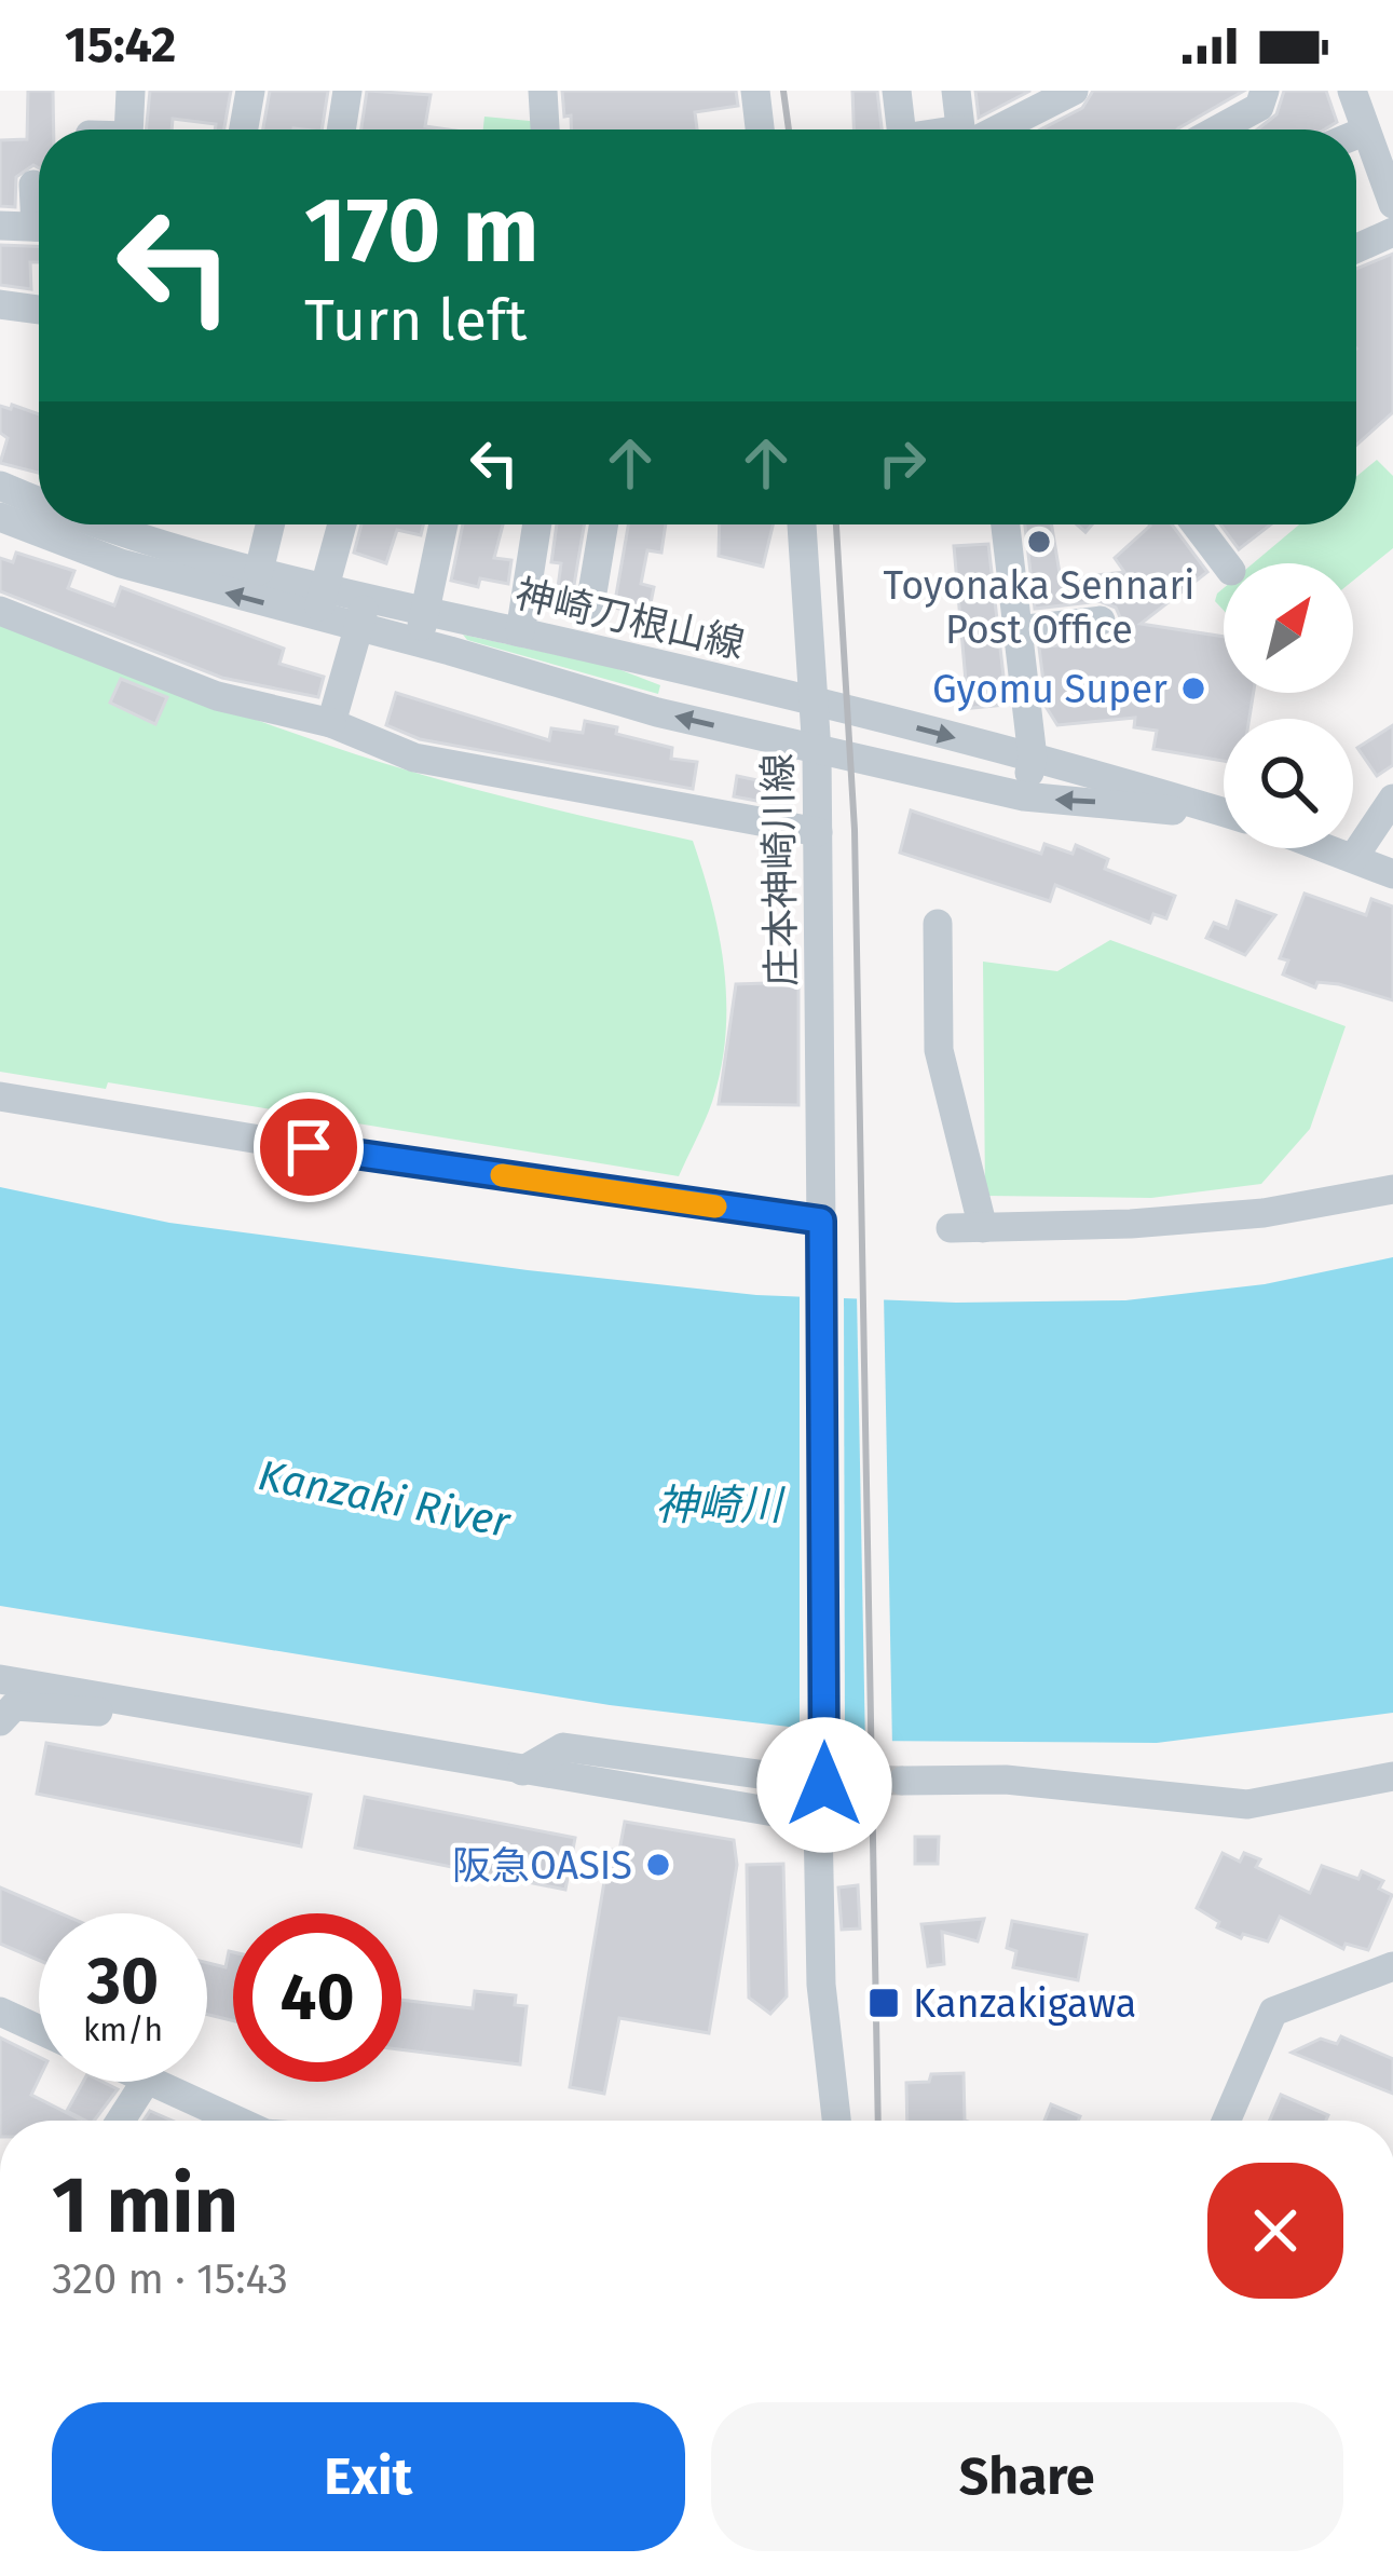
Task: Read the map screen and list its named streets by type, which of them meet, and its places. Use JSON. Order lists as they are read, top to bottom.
{
  "streets": {
    "street": ["神崎刀根山線", "庄本神崎川線"]
  },
  "crossings": [
    ["神崎刀根山線", "庄本神崎川線"]
  ],
  "water": ["Kanzaki River", "神崎川"],
  "places": {
    "other": ["Toyonaka Sennari Post Office", "Gyomu Super", "阪急OASIS"],
    "transit": ["Kanzakigawa"]
  },
  "north": "top right",
  "page": {
    "status": "15:42",
    "turn": ["170 m", "Turn left"],
    "speed": "30 km/h",
    "limit": "40",
    "heading": ["1 min", "320 m · 15:43"],
    "buttons": ["Exit", "Share"]
  }
}
